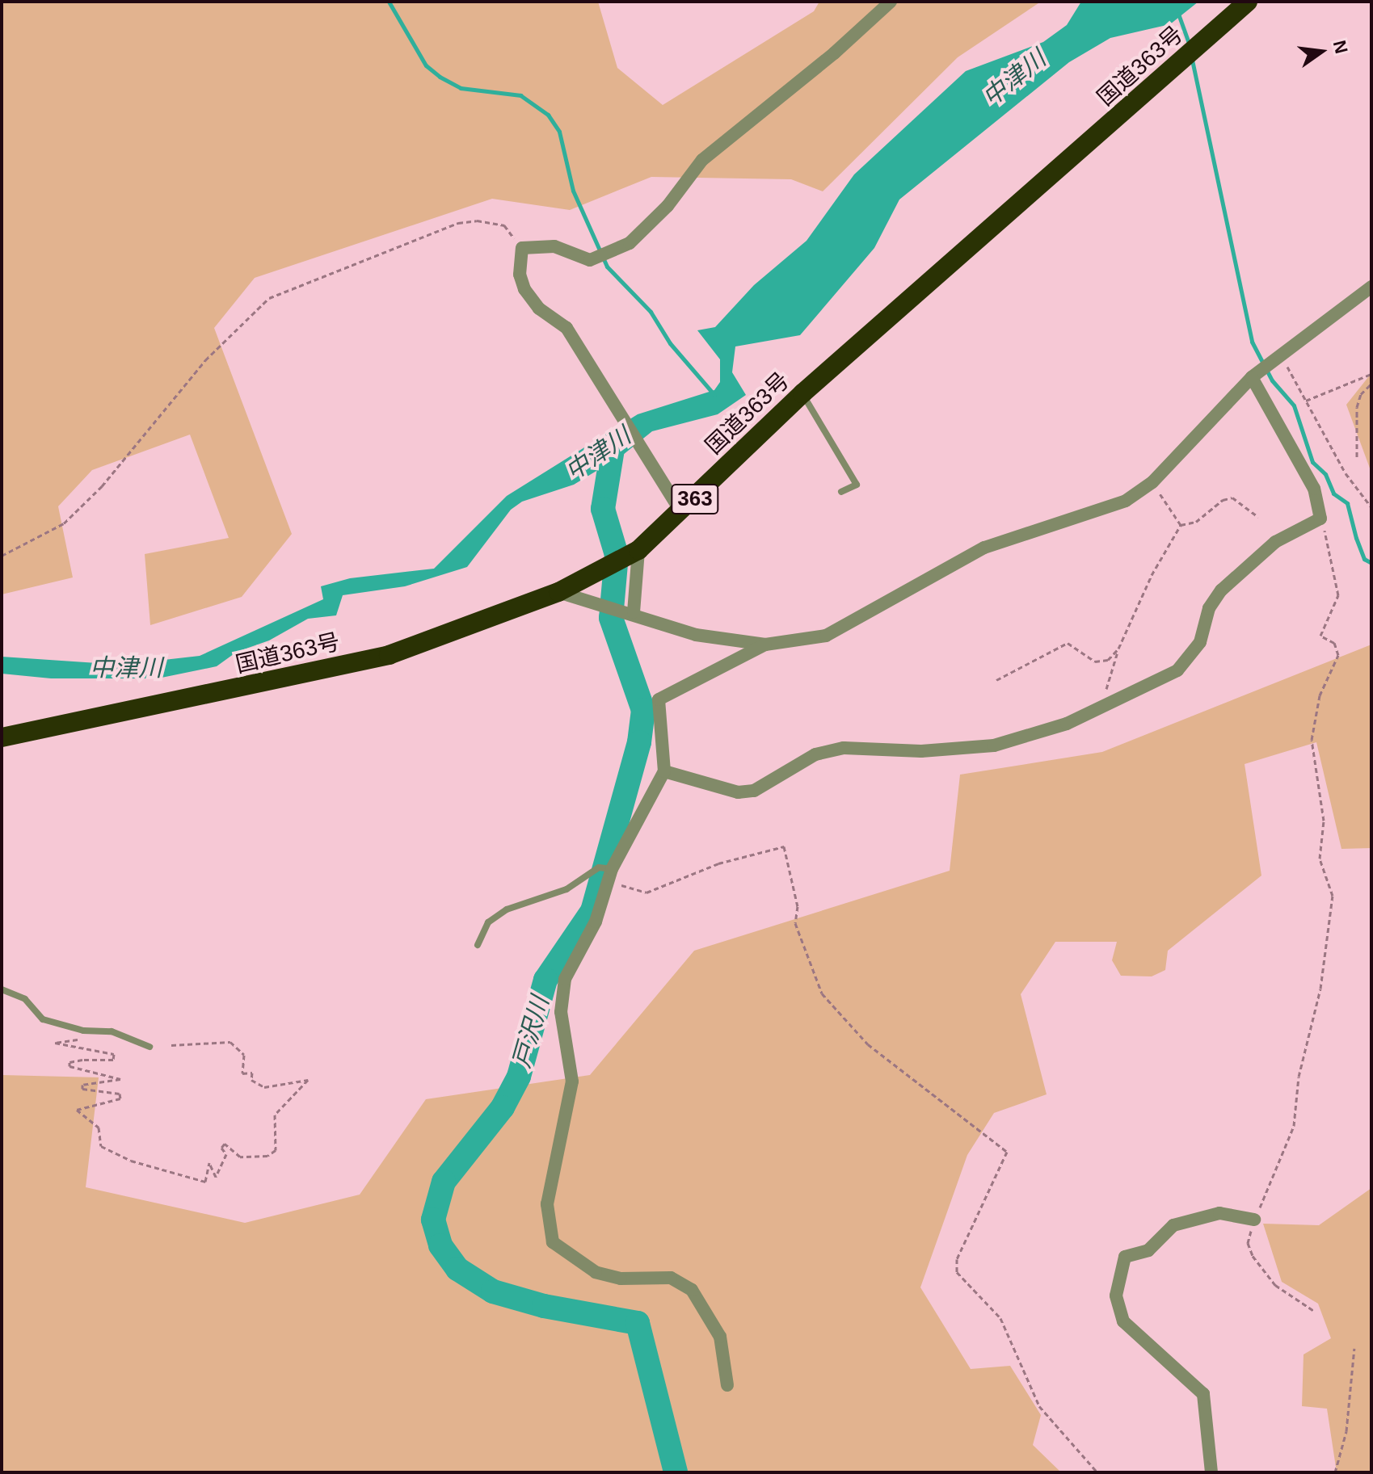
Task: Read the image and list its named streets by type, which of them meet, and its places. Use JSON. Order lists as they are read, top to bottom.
{
  "streets": {
    "highway": ["国道363号", "363"]
  },
  "water": ["中津川", "戸沢川"],
  "north": "right"
}
